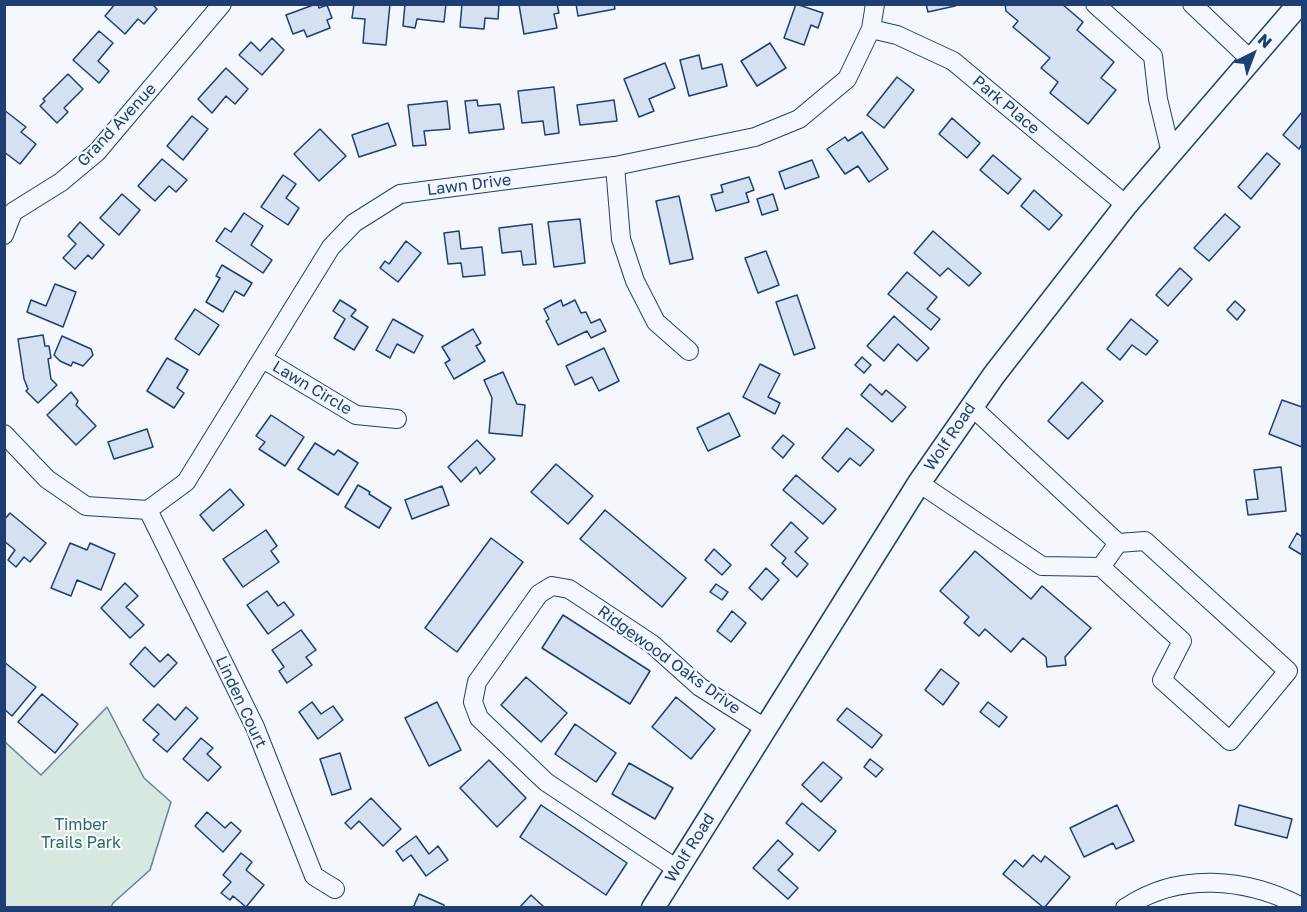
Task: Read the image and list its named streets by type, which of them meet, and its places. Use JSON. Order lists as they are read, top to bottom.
{
  "streets": {
    "main road": ["Wolf Road"],
    "street": [
      "Park Place",
      "Grand Avenue",
      "Lawn Drive",
      "Lawn Circle",
      "Ridgewood Oaks Drive",
      "Linden Court"
    ]
  },
  "crossings": [
    ["Park Place", "Lawn Drive"],
    ["Park Place", "Wolf Road"],
    ["Lawn Drive", "Lawn Circle"],
    ["Lawn Drive", "Linden Court"],
    ["Wolf Road", "Ridgewood Oaks Drive"]
  ],
  "parks": ["Timber Trails Park"],
  "north": "top right"
}
